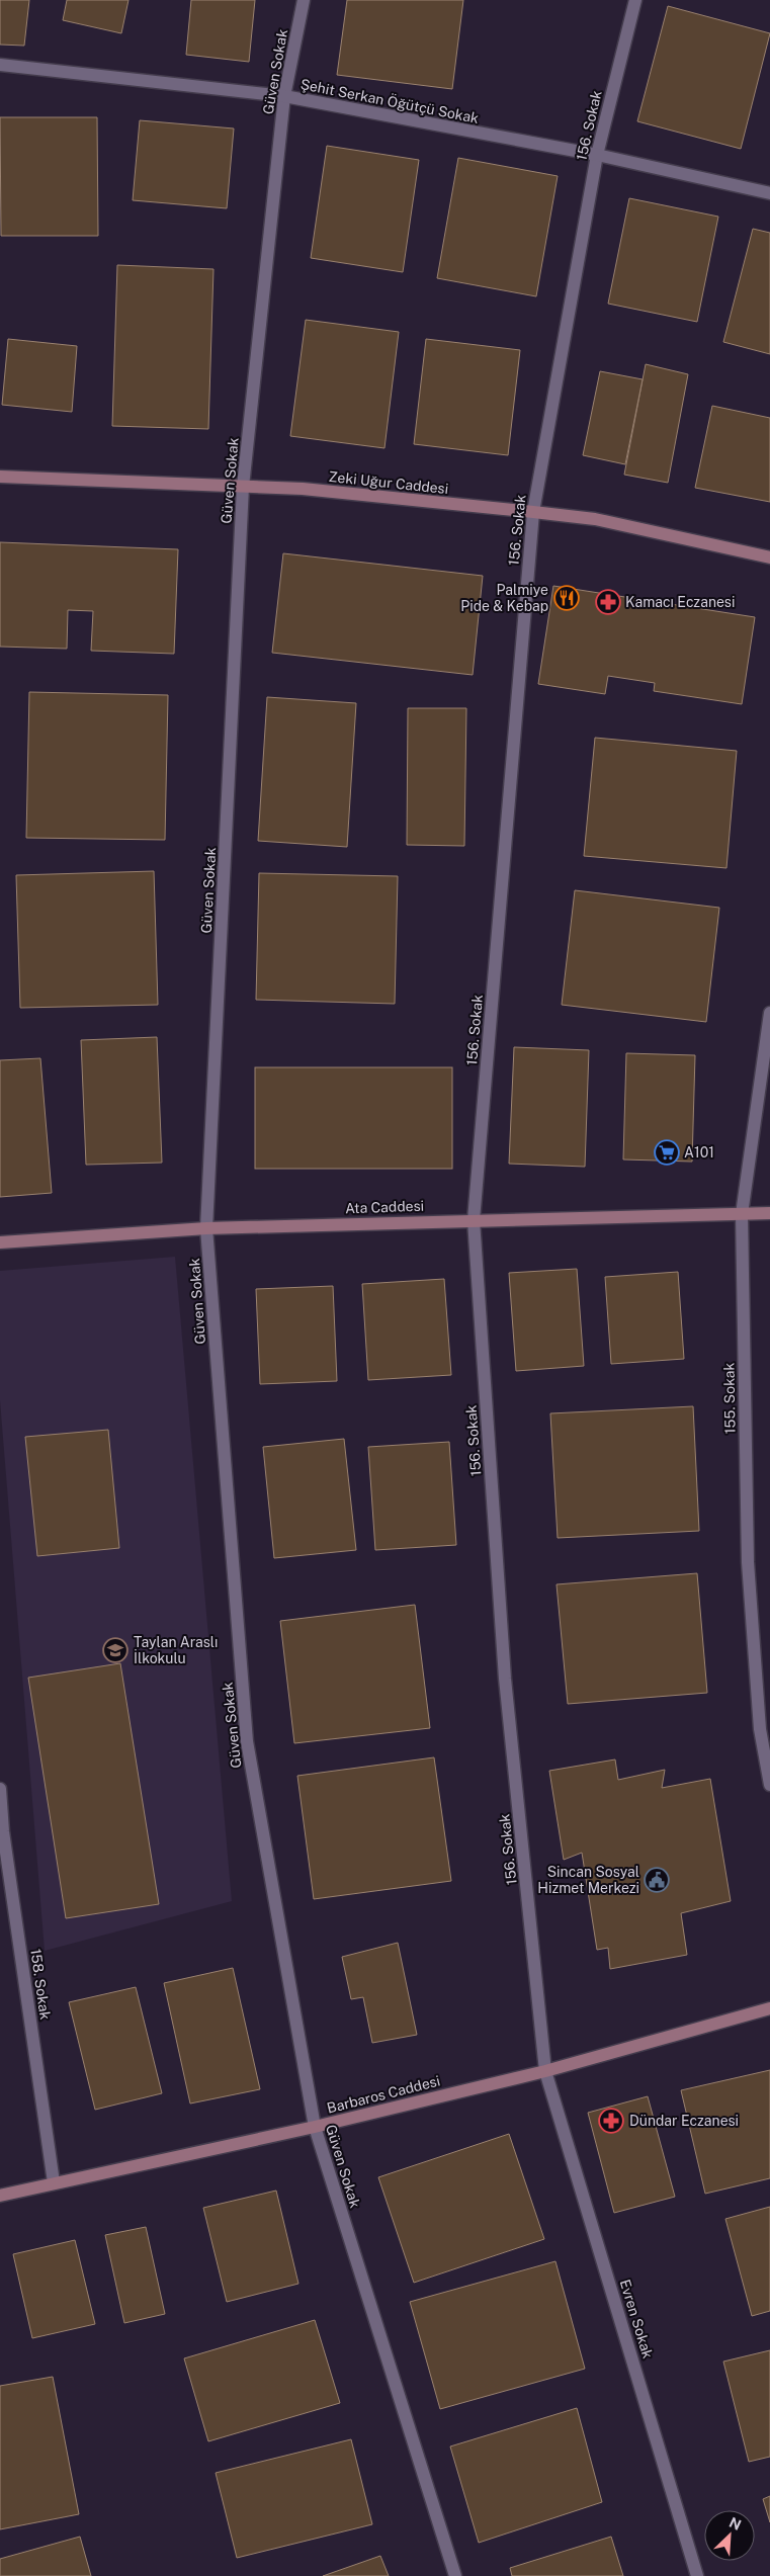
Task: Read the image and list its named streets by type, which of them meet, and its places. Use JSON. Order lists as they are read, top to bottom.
{
  "streets": {
    "street": [
      "Güven Sokak",
      "Şehit Serkan Öğütçü Sokak",
      "156. Sokak",
      "Zeki Uğur Caddesi",
      "Ata Caddesi",
      "155. Sokak",
      "158. Sokak",
      "Barbaros Caddesi",
      "Evren Sokak"
    ]
  },
  "crossings": [
    ["Güven Sokak", "Şehit Serkan Öğütçü Sokak"],
    ["Güven Sokak", "Zeki Uğur Caddesi"],
    ["Güven Sokak", "Ata Caddesi"],
    ["Güven Sokak", "Barbaros Caddesi"],
    ["Şehit Serkan Öğütçü Sokak", "156. Sokak"],
    ["156. Sokak", "Zeki Uğur Caddesi"],
    ["156. Sokak", "Ata Caddesi"],
    ["156. Sokak", "Barbaros Caddesi"],
    ["156. Sokak", "Evren Sokak"],
    ["Ata Caddesi", "155. Sokak"],
    ["158. Sokak", "Barbaros Caddesi"],
    ["Barbaros Caddesi", "Evren Sokak"]
  ],
  "places": {
    "restaurant": ["Palmiye Pide & Kebap"],
    "pharmacy": ["Kamacı Eczanesi", "Dündar Eczanesi"],
    "supermarket": ["A101"],
    "school or university": ["Taylan Araslı İlkokulu"],
    "public building": ["Sincan Sosyal Hizmet Merkezi"]
  },
  "north": "top right"
}
